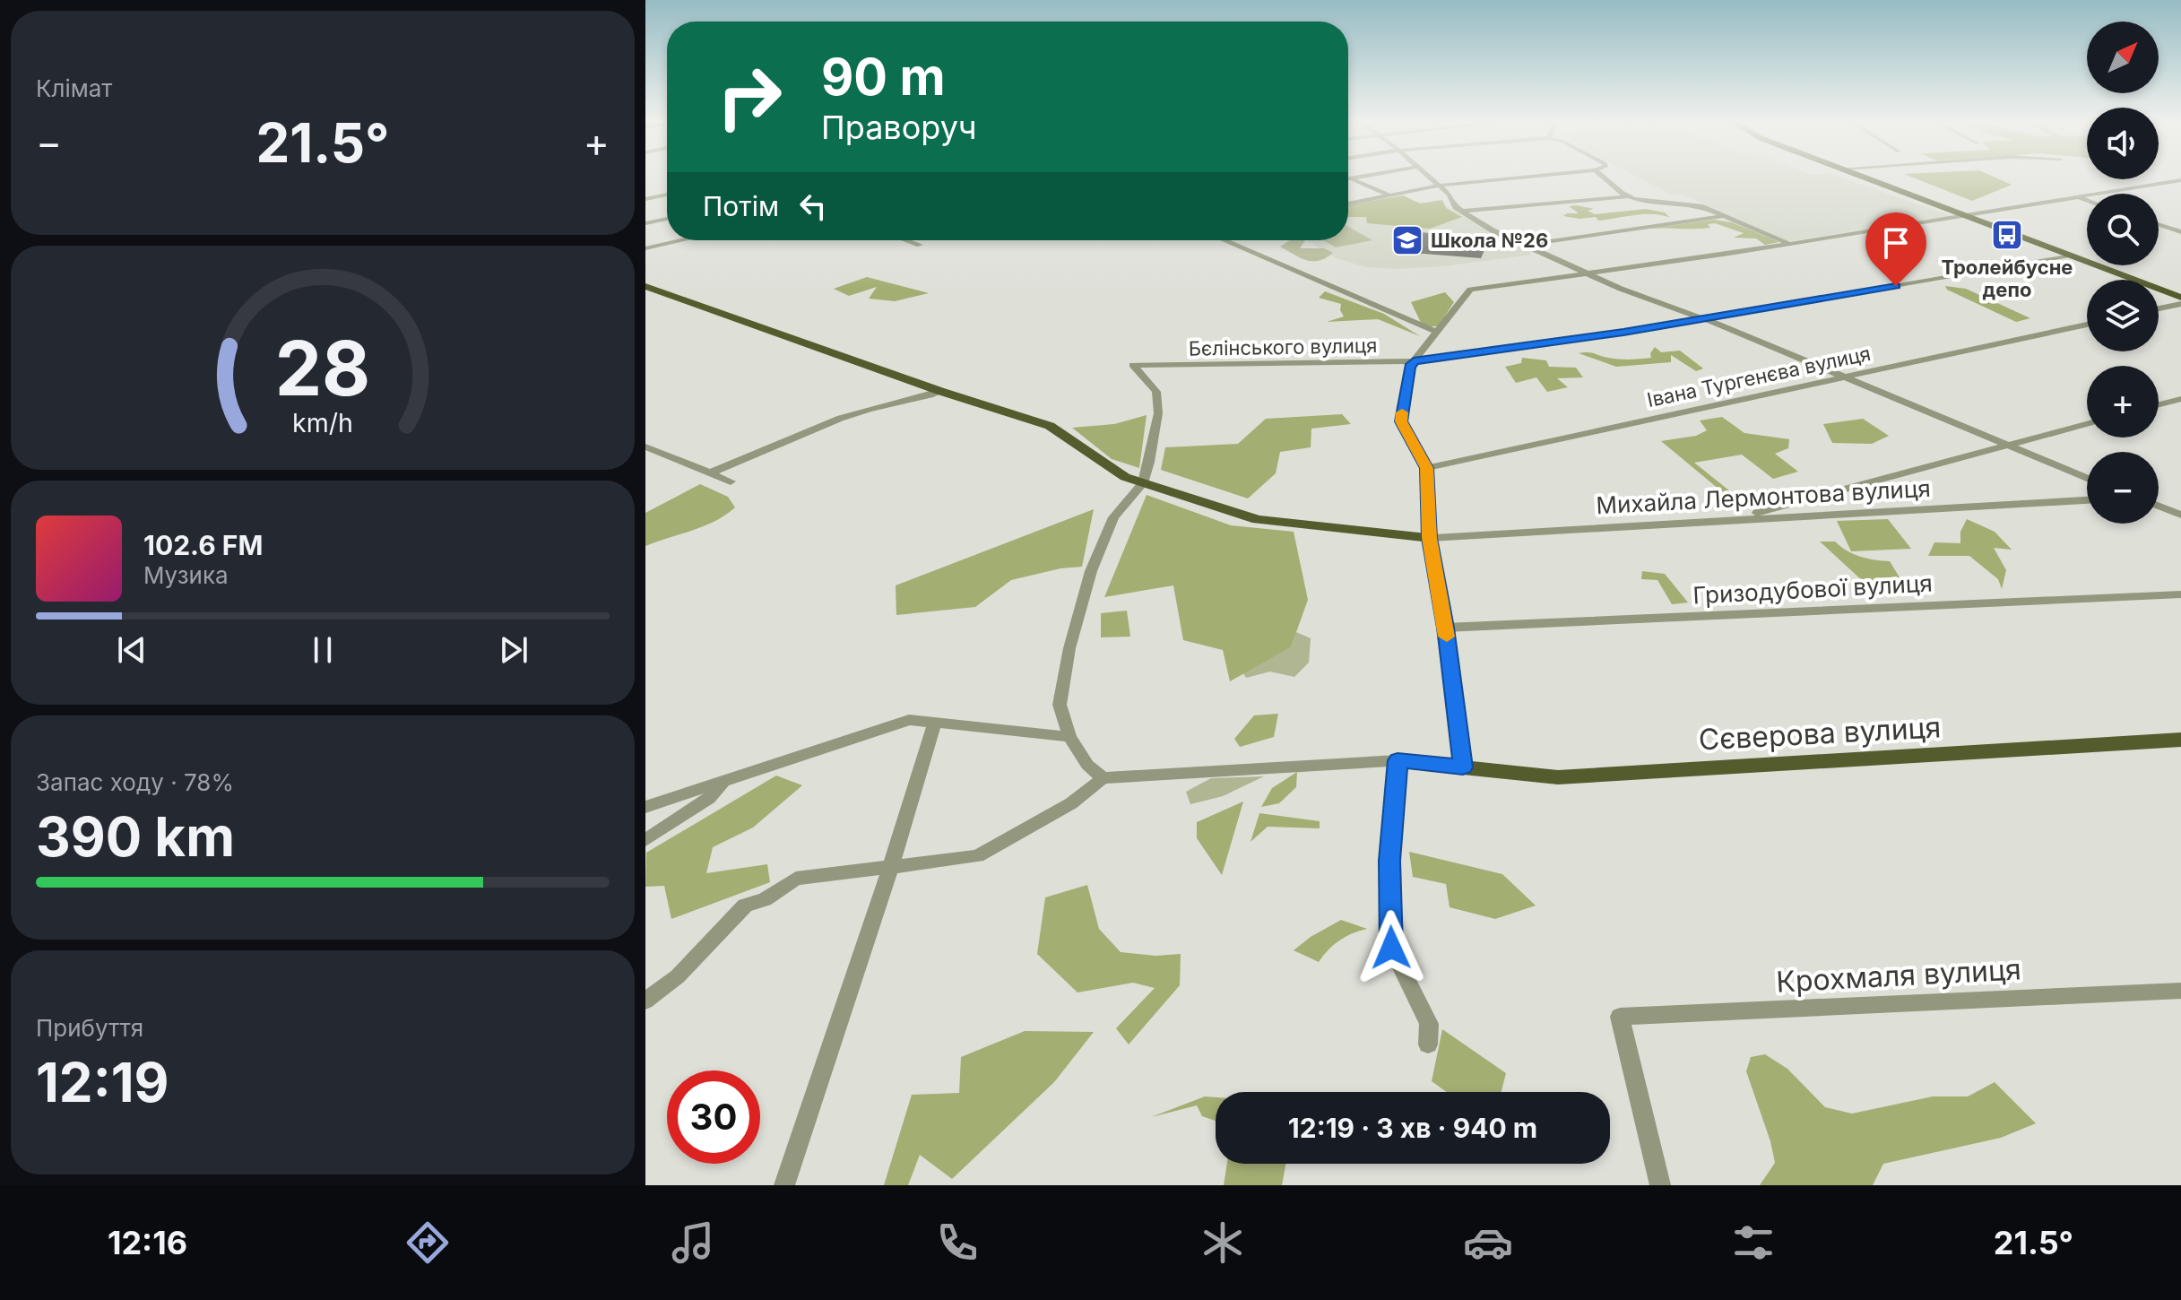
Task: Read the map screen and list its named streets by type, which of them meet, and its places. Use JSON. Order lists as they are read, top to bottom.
{
  "streets": {
    "main road": ["Сєверова вулиця"],
    "street": [
      "Бєлінського вулиця",
      "Івана Тургенєва вулиця",
      "Михайла Лермонтова вулиця",
      "Гризодубової вулиця",
      "Крохмаля вулиця"
    ]
  },
  "places": {
    "bus stop": ["Тролейбусне депо"],
    "school or university": ["Школа №26"]
  },
  "north": "top right",
  "page": {
    "tile": [
      "Клімат",
      ["Запас ходу · 78%", "390 km"],
      ["Прибуття", "12:19"]
    ],
    "map_buttons": ["+", "−"],
    "turn": ["90 m", "Праворуч"],
    "heat": ["−", "21.5°", "+"],
    "then": "Потім",
    "song": ["102.6 FM", "Музика"],
    "limit": "30",
    "trip": "12:19 · 3 хв · 940 m",
    "tabs": ["12:16", "21.5°"],
    "gauge": ["28", "km/h"]
  }
}
